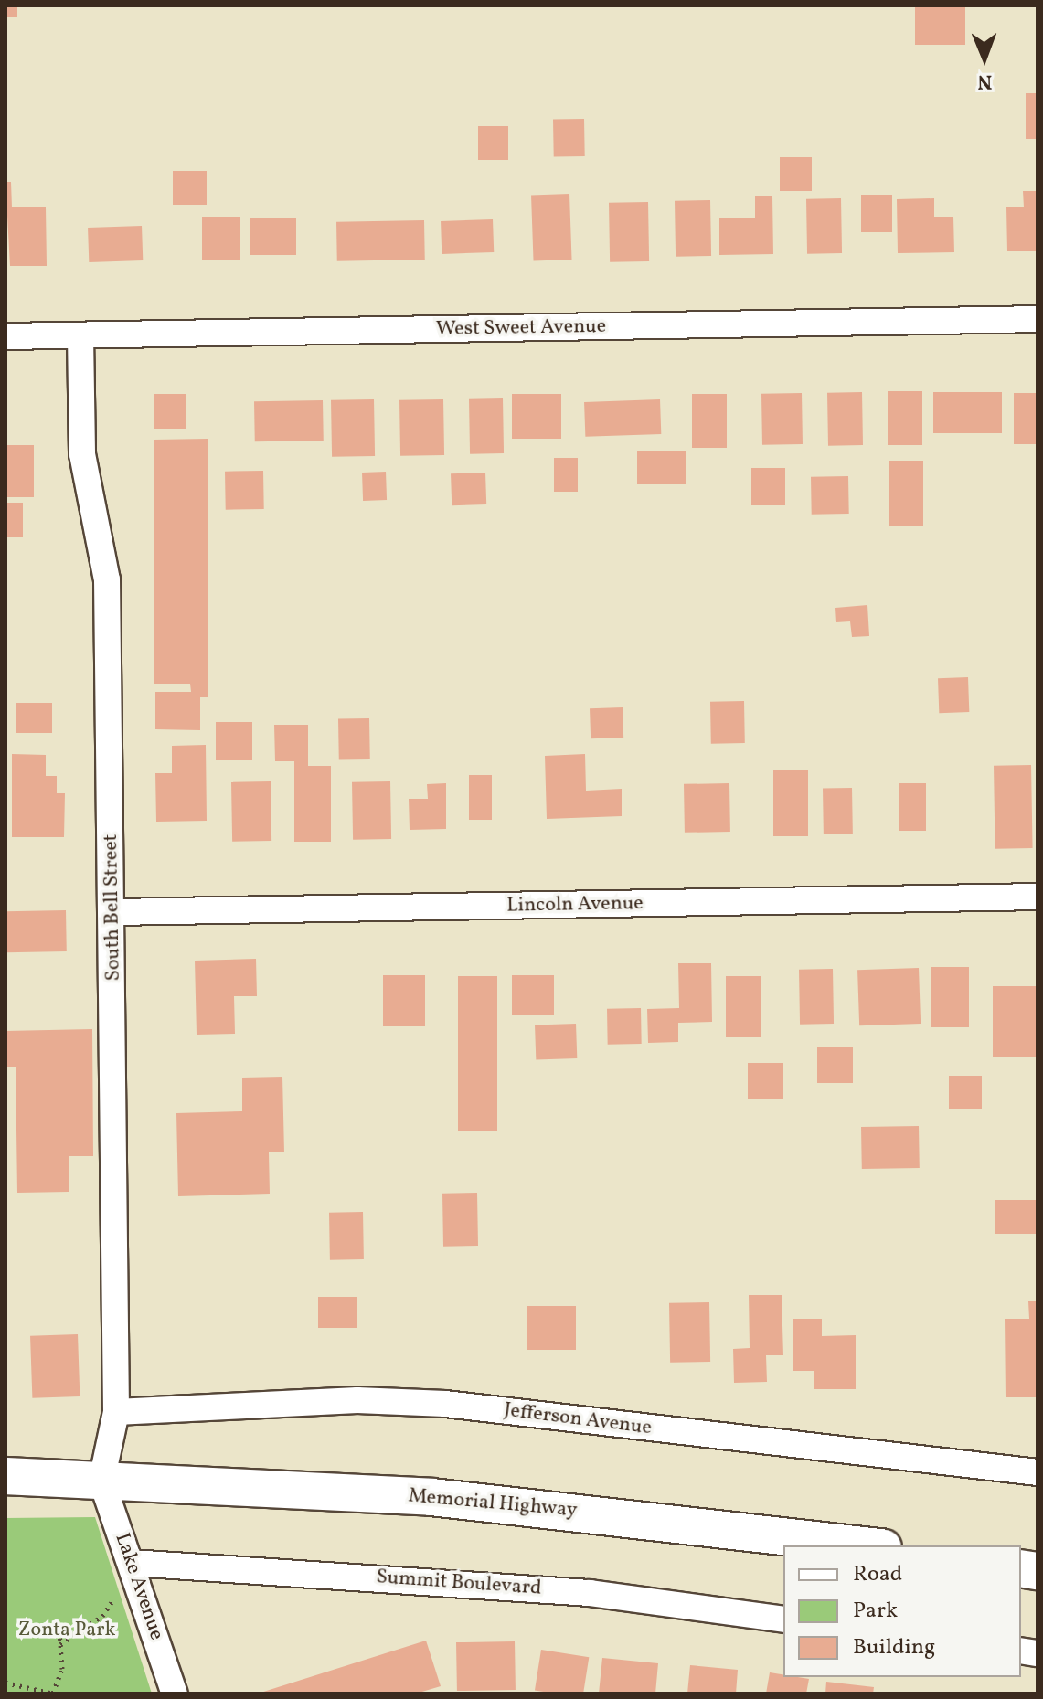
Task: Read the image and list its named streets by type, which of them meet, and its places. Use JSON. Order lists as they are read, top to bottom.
{
  "streets": {
    "street": [
      "West Sweet Avenue",
      "Lincoln Avenue",
      "South Bell Street",
      "Jefferson Avenue",
      "Memorial Highway",
      "Summit Boulevard",
      "Lake Avenue"
    ]
  },
  "crossings": [
    ["West Sweet Avenue", "South Bell Street"],
    ["Lincoln Avenue", "South Bell Street"],
    ["South Bell Street", "Jefferson Avenue"],
    ["South Bell Street", "Memorial Highway"],
    ["South Bell Street", "Lake Avenue"],
    ["Memorial Highway", "Lake Avenue"],
    ["Summit Boulevard", "Lake Avenue"]
  ],
  "parks": ["Zonta Park"],
  "legend": ["Road", "Park", "Building"],
  "north": "bottom"
}
